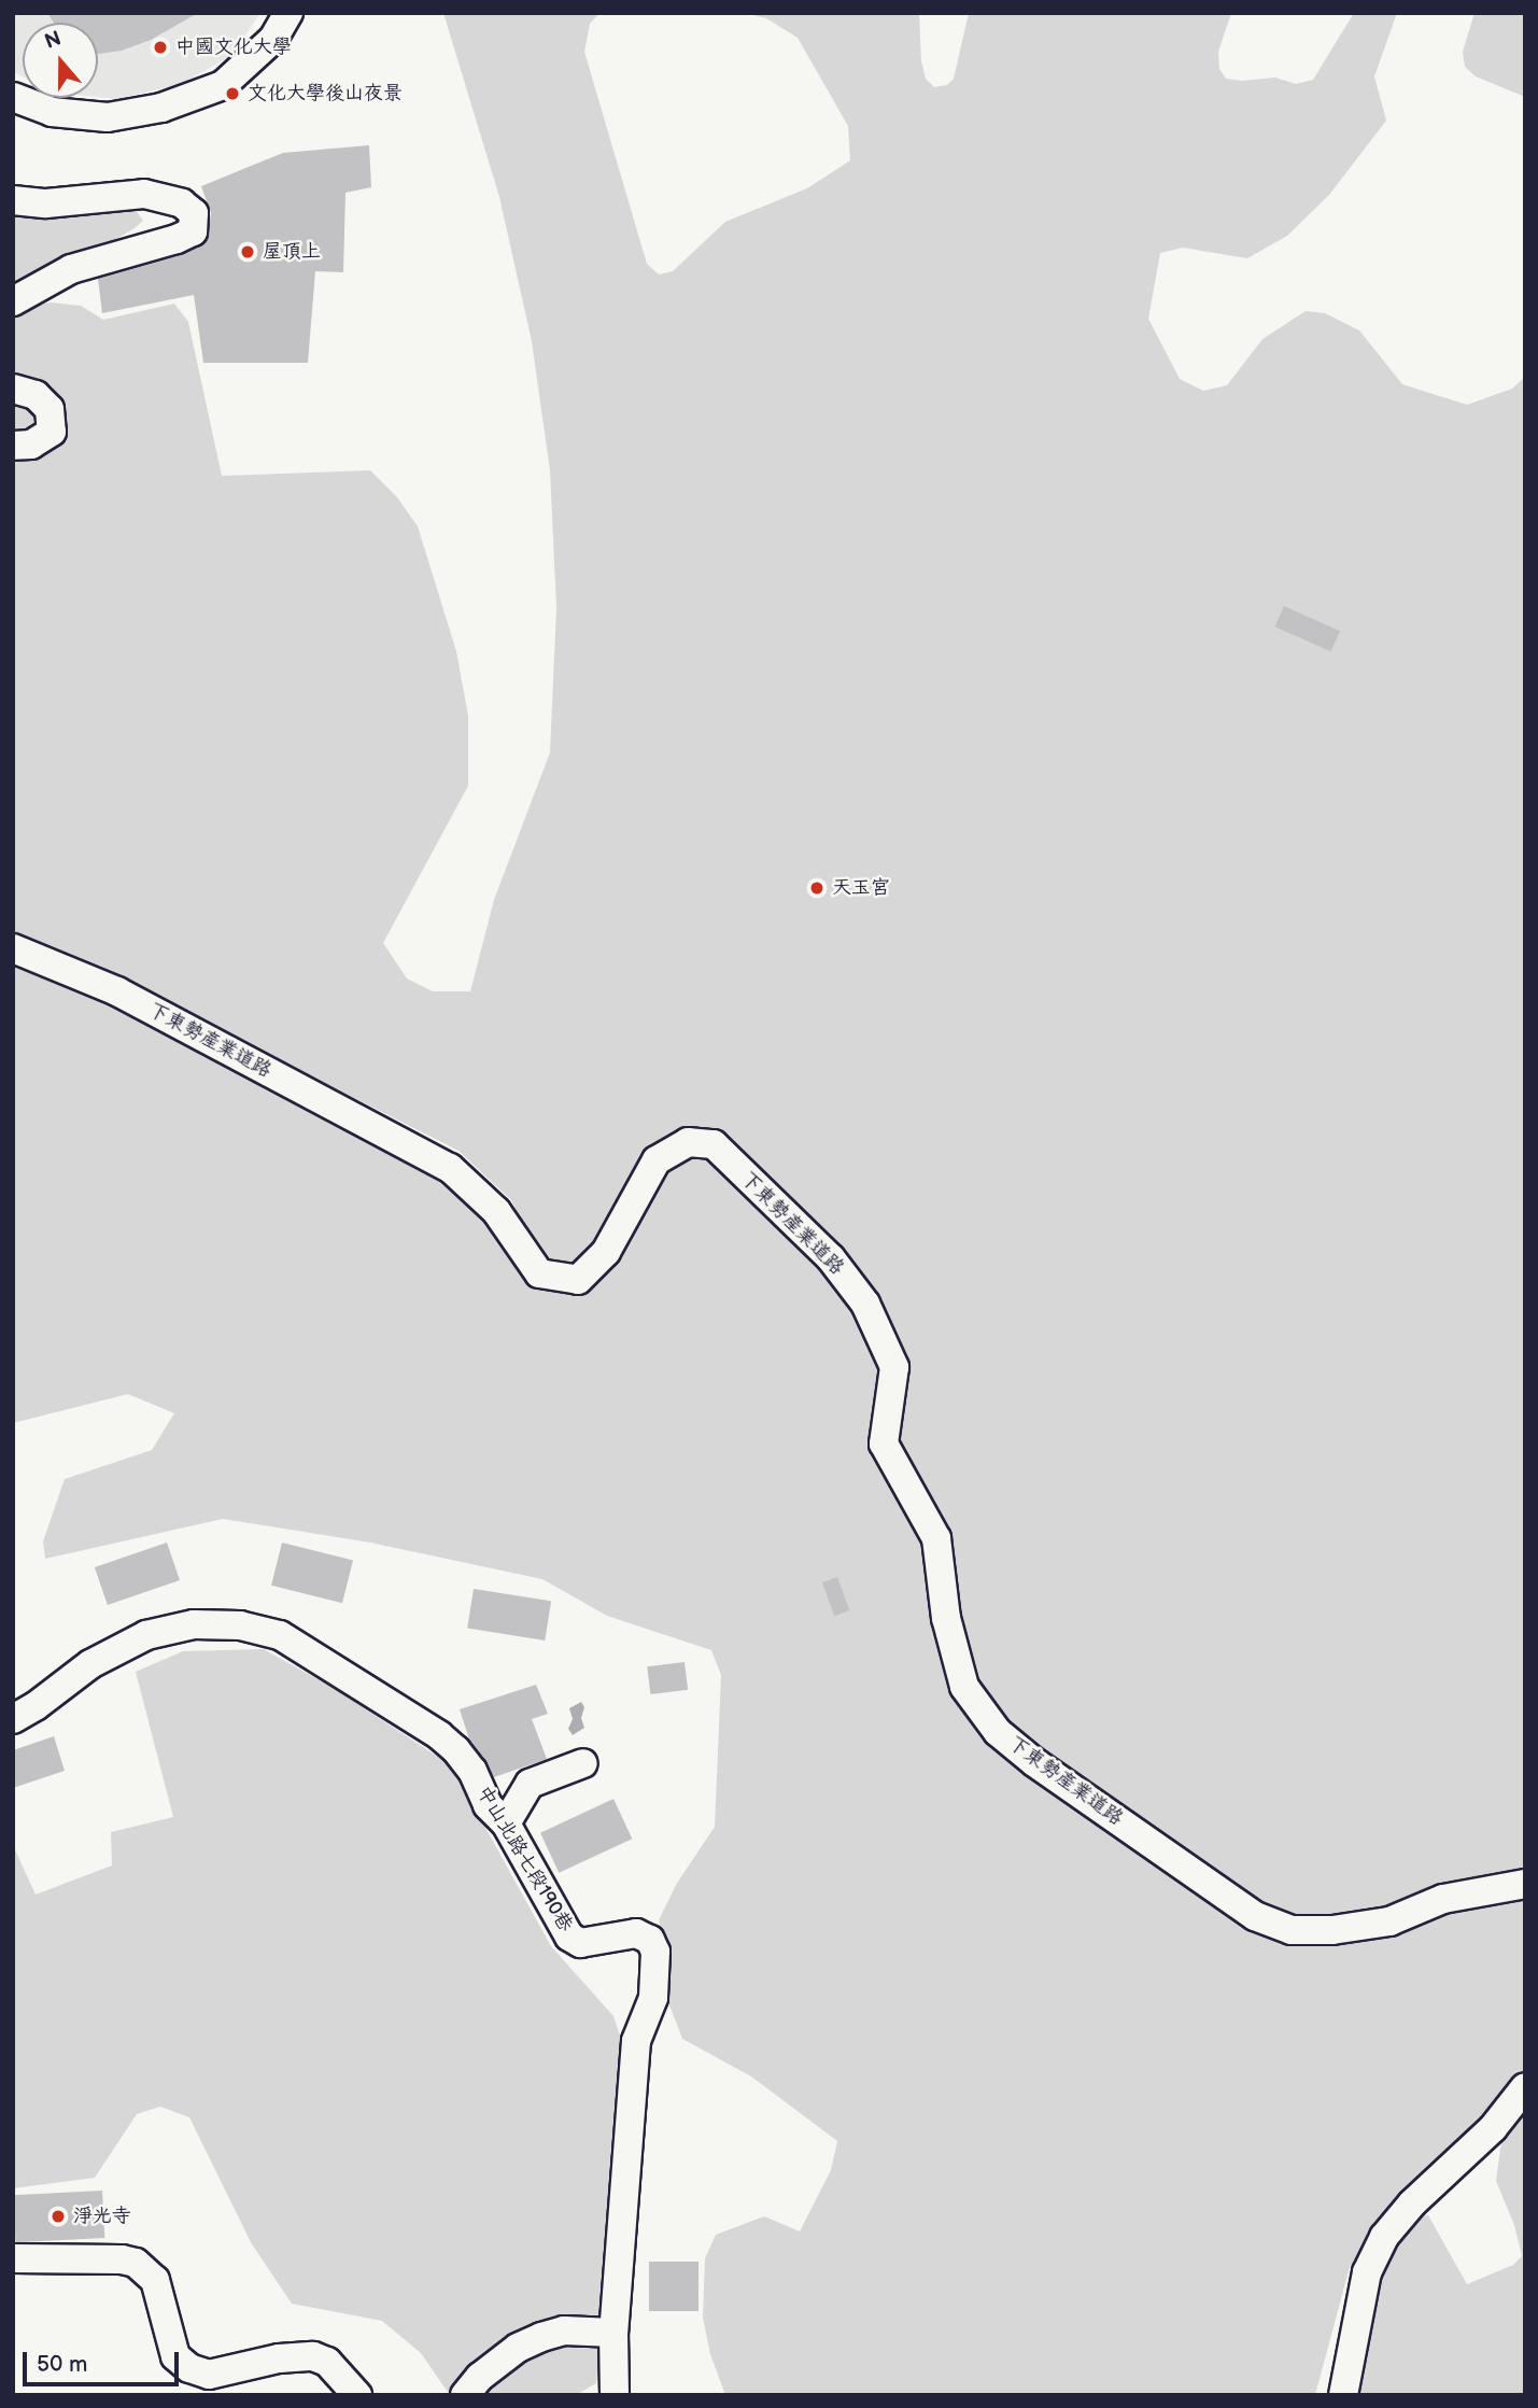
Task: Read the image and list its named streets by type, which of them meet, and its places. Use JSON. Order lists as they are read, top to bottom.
{
  "streets": {
    "street": ["下東勢產業道路", "中山北路七段190巷"]
  },
  "places": [
    "中國文化大學",
    "文化大學後山夜景",
    "屋頂上",
    "天玉宮",
    "淨光寺"
  ],
  "scale_bar": "50 m",
  "north": "top"
}
